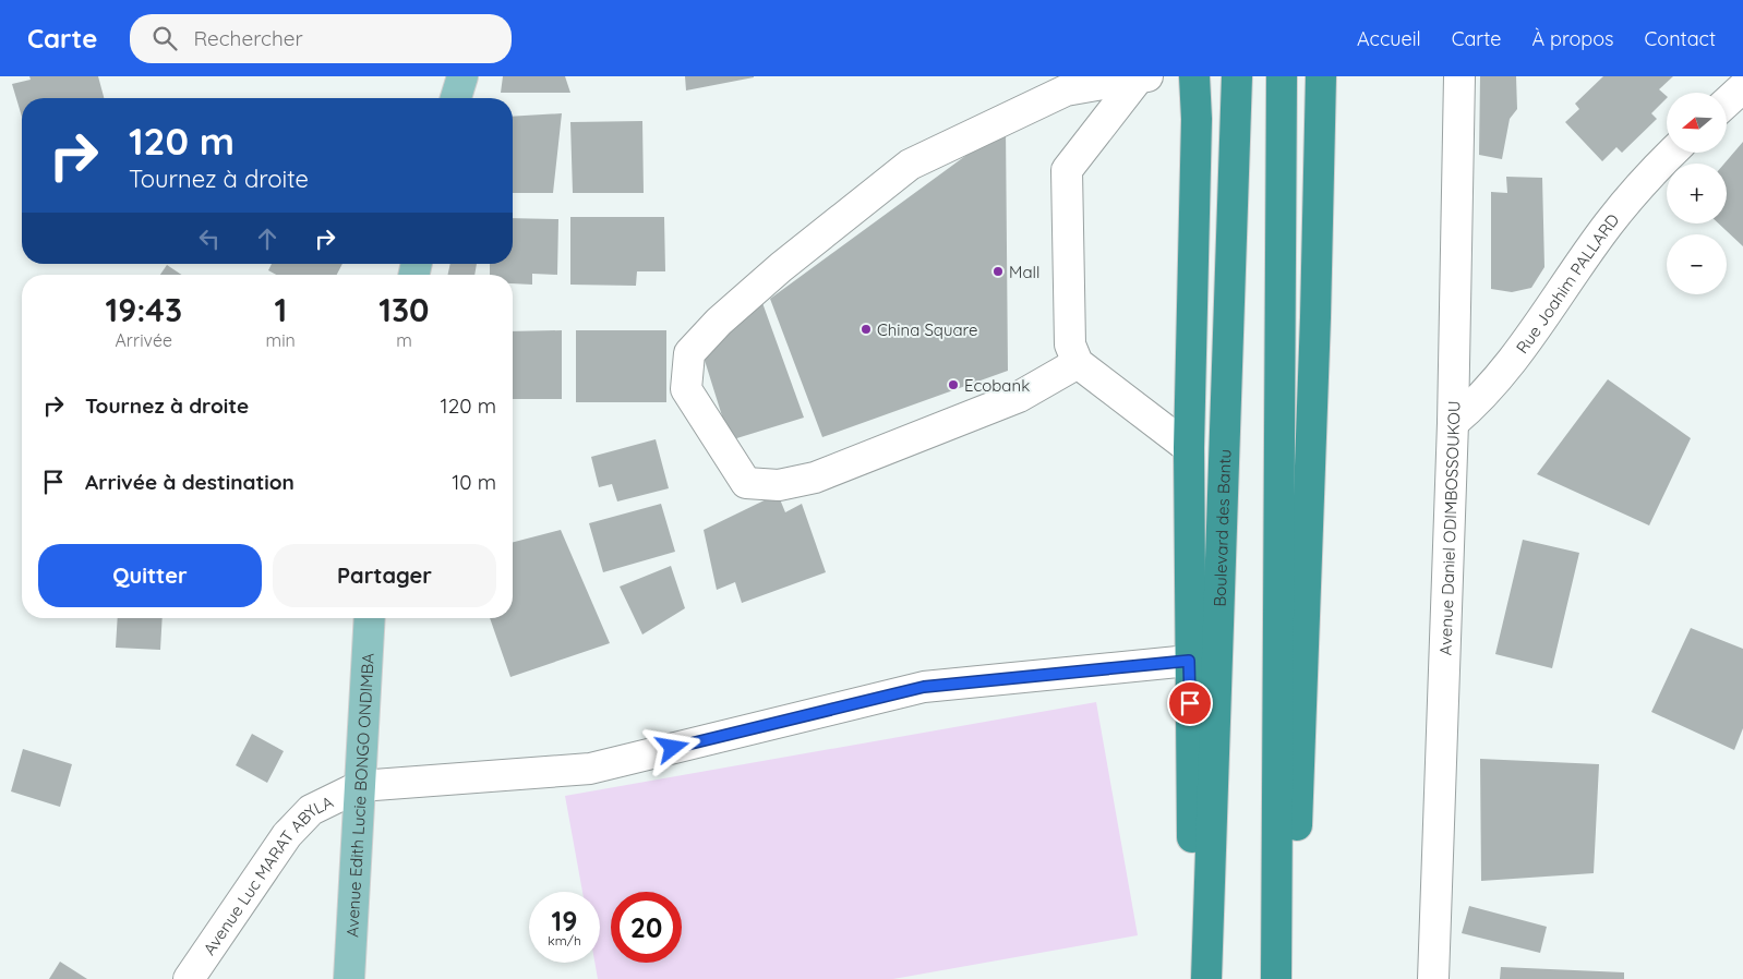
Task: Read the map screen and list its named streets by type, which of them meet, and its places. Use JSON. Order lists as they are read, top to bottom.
{
  "streets": {
    "highway": ["Boulevard des Bantu"],
    "main road": ["Avenue Edith Lucie BONGO ONDIMBA"],
    "street": ["Rue Joahim PALLARD", "Avenue Daniel ODIMBOSSOUKOU", "Avenue Luc MARAT ABYLA"]
  },
  "crossings": [
    ["Rue Joahim PALLARD", "Avenue Daniel ODIMBOSSOUKOU"],
    ["Avenue Edith Lucie BONGO ONDIMBA", "Avenue Luc MARAT ABYLA"]
  ],
  "places": ["Mall", "China Square", "Ecobank"],
  "north": "left",
  "page": {
    "header": "Carte",
    "search": "Rechercher",
    "nav": [
      "Accueil",
      "Carte",
      "À propos",
      "Contact"
    ],
    "map_buttons": ["+", "−"],
    "turn": ["120 m", "Tournez à droite"],
    "eta": [
      "19:43",
      "Arrivée",
      "1",
      "min",
      "130",
      "m"
    ],
    "list": [
      {
        "name": "Tournez à droite",
        "value": "120 m"
      },
      {
        "name": "Arrivée à destination",
        "value": "10 m"
      }
    ],
    "buttons": ["Quitter", "Partager"],
    "speed": "19 km/h",
    "limit": "20"
  }
}
